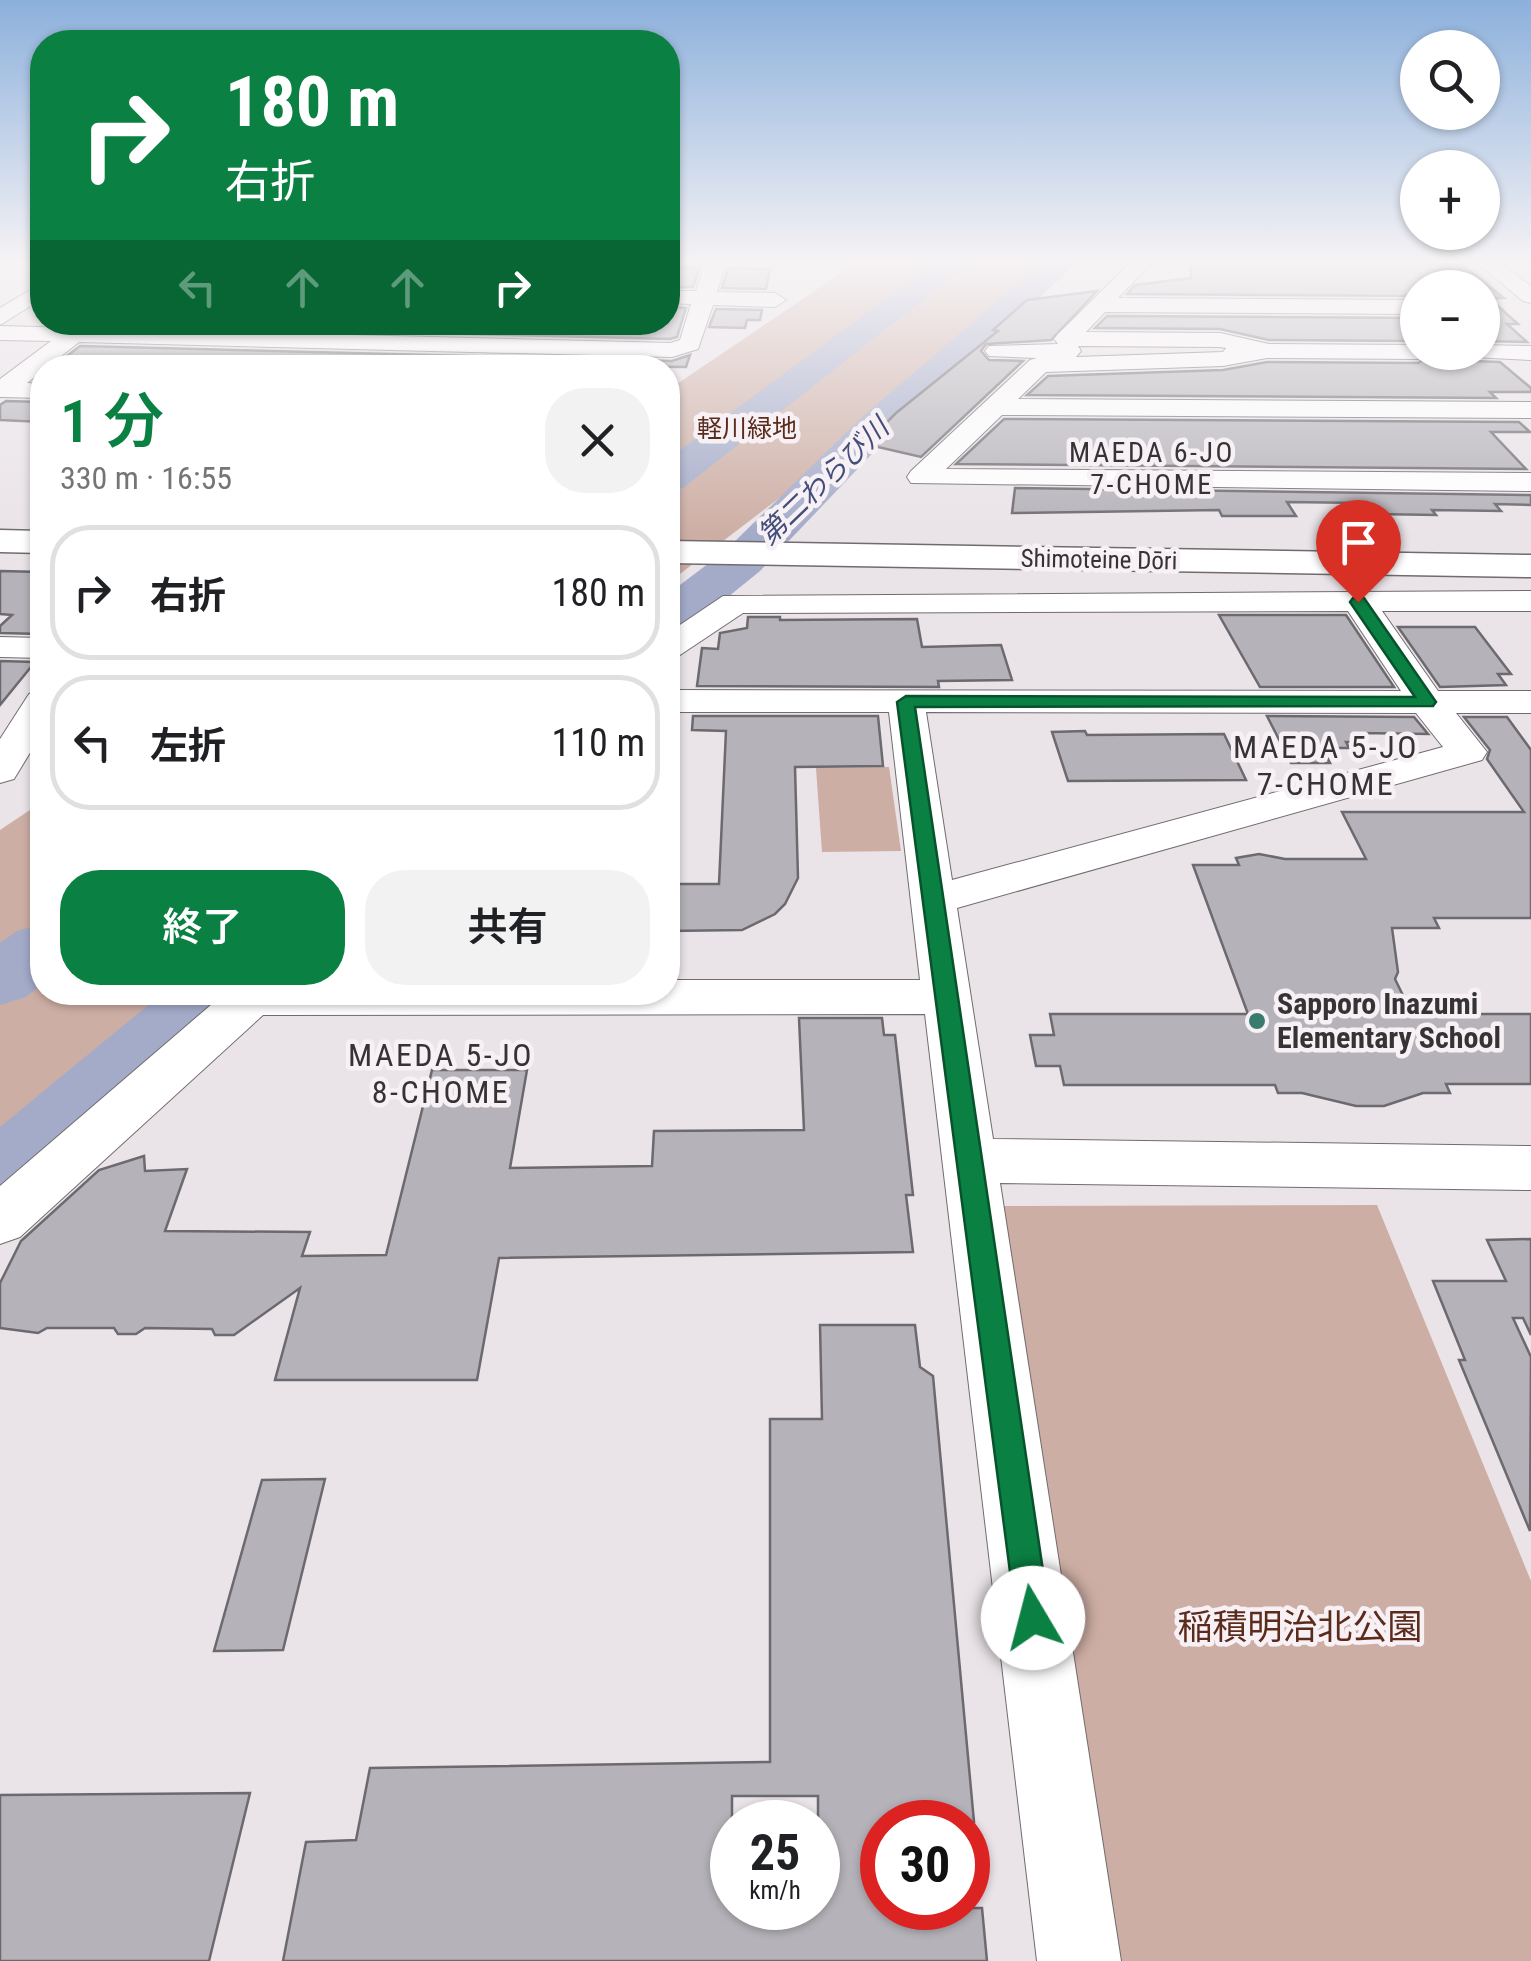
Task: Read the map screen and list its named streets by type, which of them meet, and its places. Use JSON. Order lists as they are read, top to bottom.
{
  "streets": {
    "main road": ["Shimoteine Dōri"]
  },
  "districts": ["MAEDA 6-JO 7-CHOME", "MAEDA 5-JO 7-CHOME", "MAEDA 5-JO 8-CHOME"],
  "water": ["第二わらび川"],
  "parks": ["軽川緑地", "稲積明治北公園"],
  "places": ["Sapporo Inazumi Elementary School"],
  "page": {
    "map_buttons": ["+", "−"],
    "turn": ["180 m", "右折"],
    "heading": ["1 分", "330 m · 16:55"],
    "list": [
      {
        "name": "右折",
        "value": "180 m"
      },
      {
        "name": "左折",
        "value": "110 m"
      }
    ],
    "buttons": ["終了", "共有"],
    "speed": "25 km/h",
    "limit": "30"
  }
}
